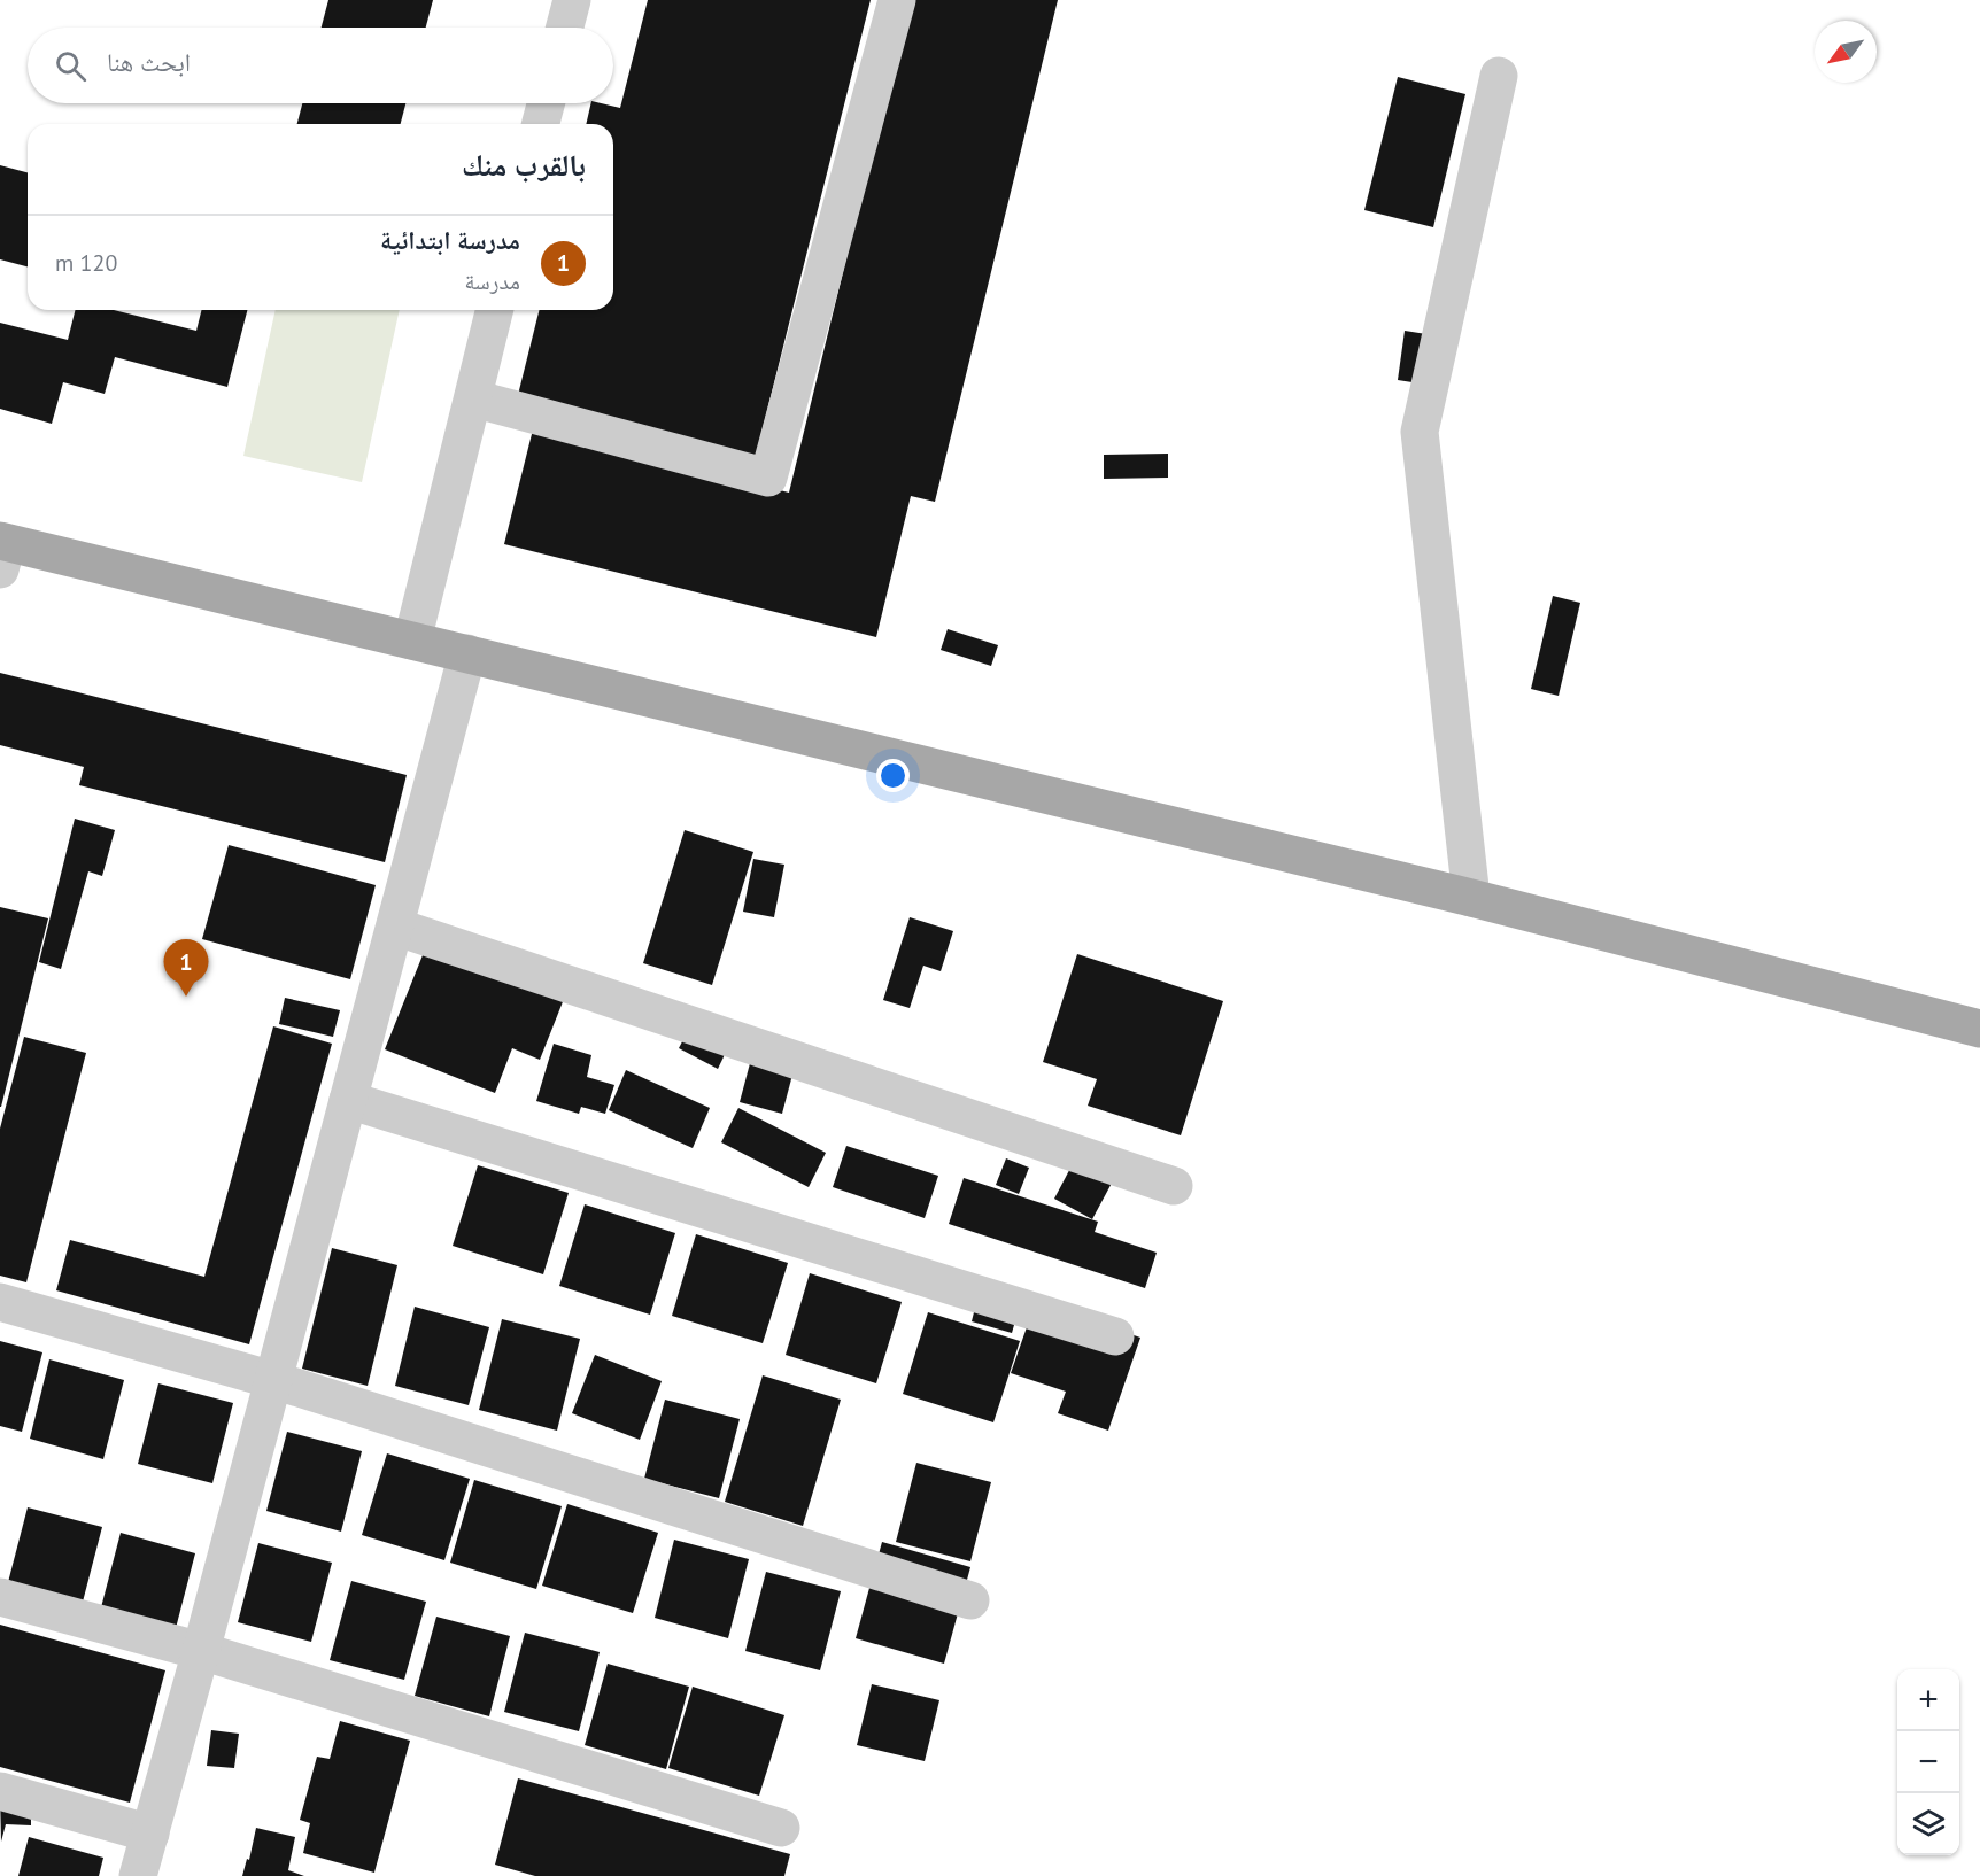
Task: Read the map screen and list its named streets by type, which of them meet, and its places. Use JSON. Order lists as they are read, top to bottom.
{
  "north": "bottom left",
  "page": {
    "search": "ابحث هنا",
    "heading": "بالقرب منك",
    "list": [
      {
        "mark": "1",
        "name": "مدرسة ابتدائية",
        "note": "مدرسة",
        "value": "120 m"
      }
    ],
    "pins": "1",
    "map_buttons": ["+", "−"]
  }
}
